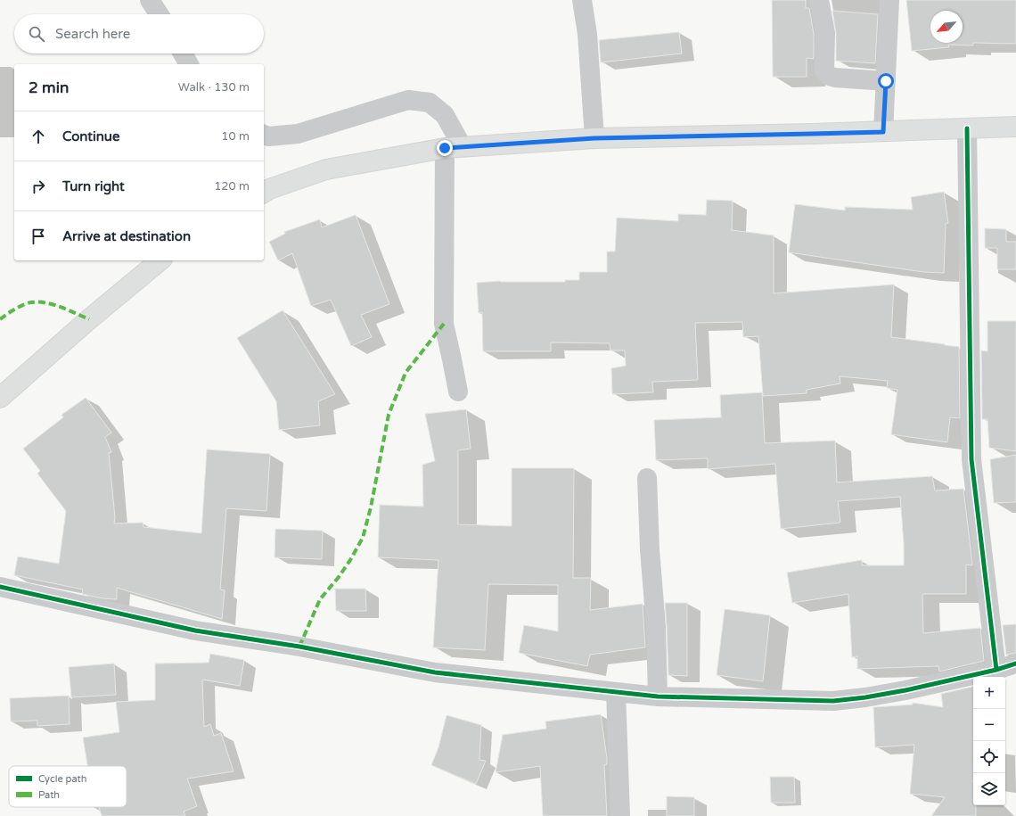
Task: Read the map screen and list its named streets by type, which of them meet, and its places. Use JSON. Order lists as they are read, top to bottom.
{
  "legend": ["Cycle path", "Path"],
  "north": "bottom left",
  "page": {
    "search": "Search here",
    "heading": ["2 min", "Walk · 130 m"],
    "list": [
      ["Continue", "10 m"],
      ["Turn right", "120 m"],
      "Arrive at destination"
    ],
    "map_buttons": ["+", "−"]
  }
}
